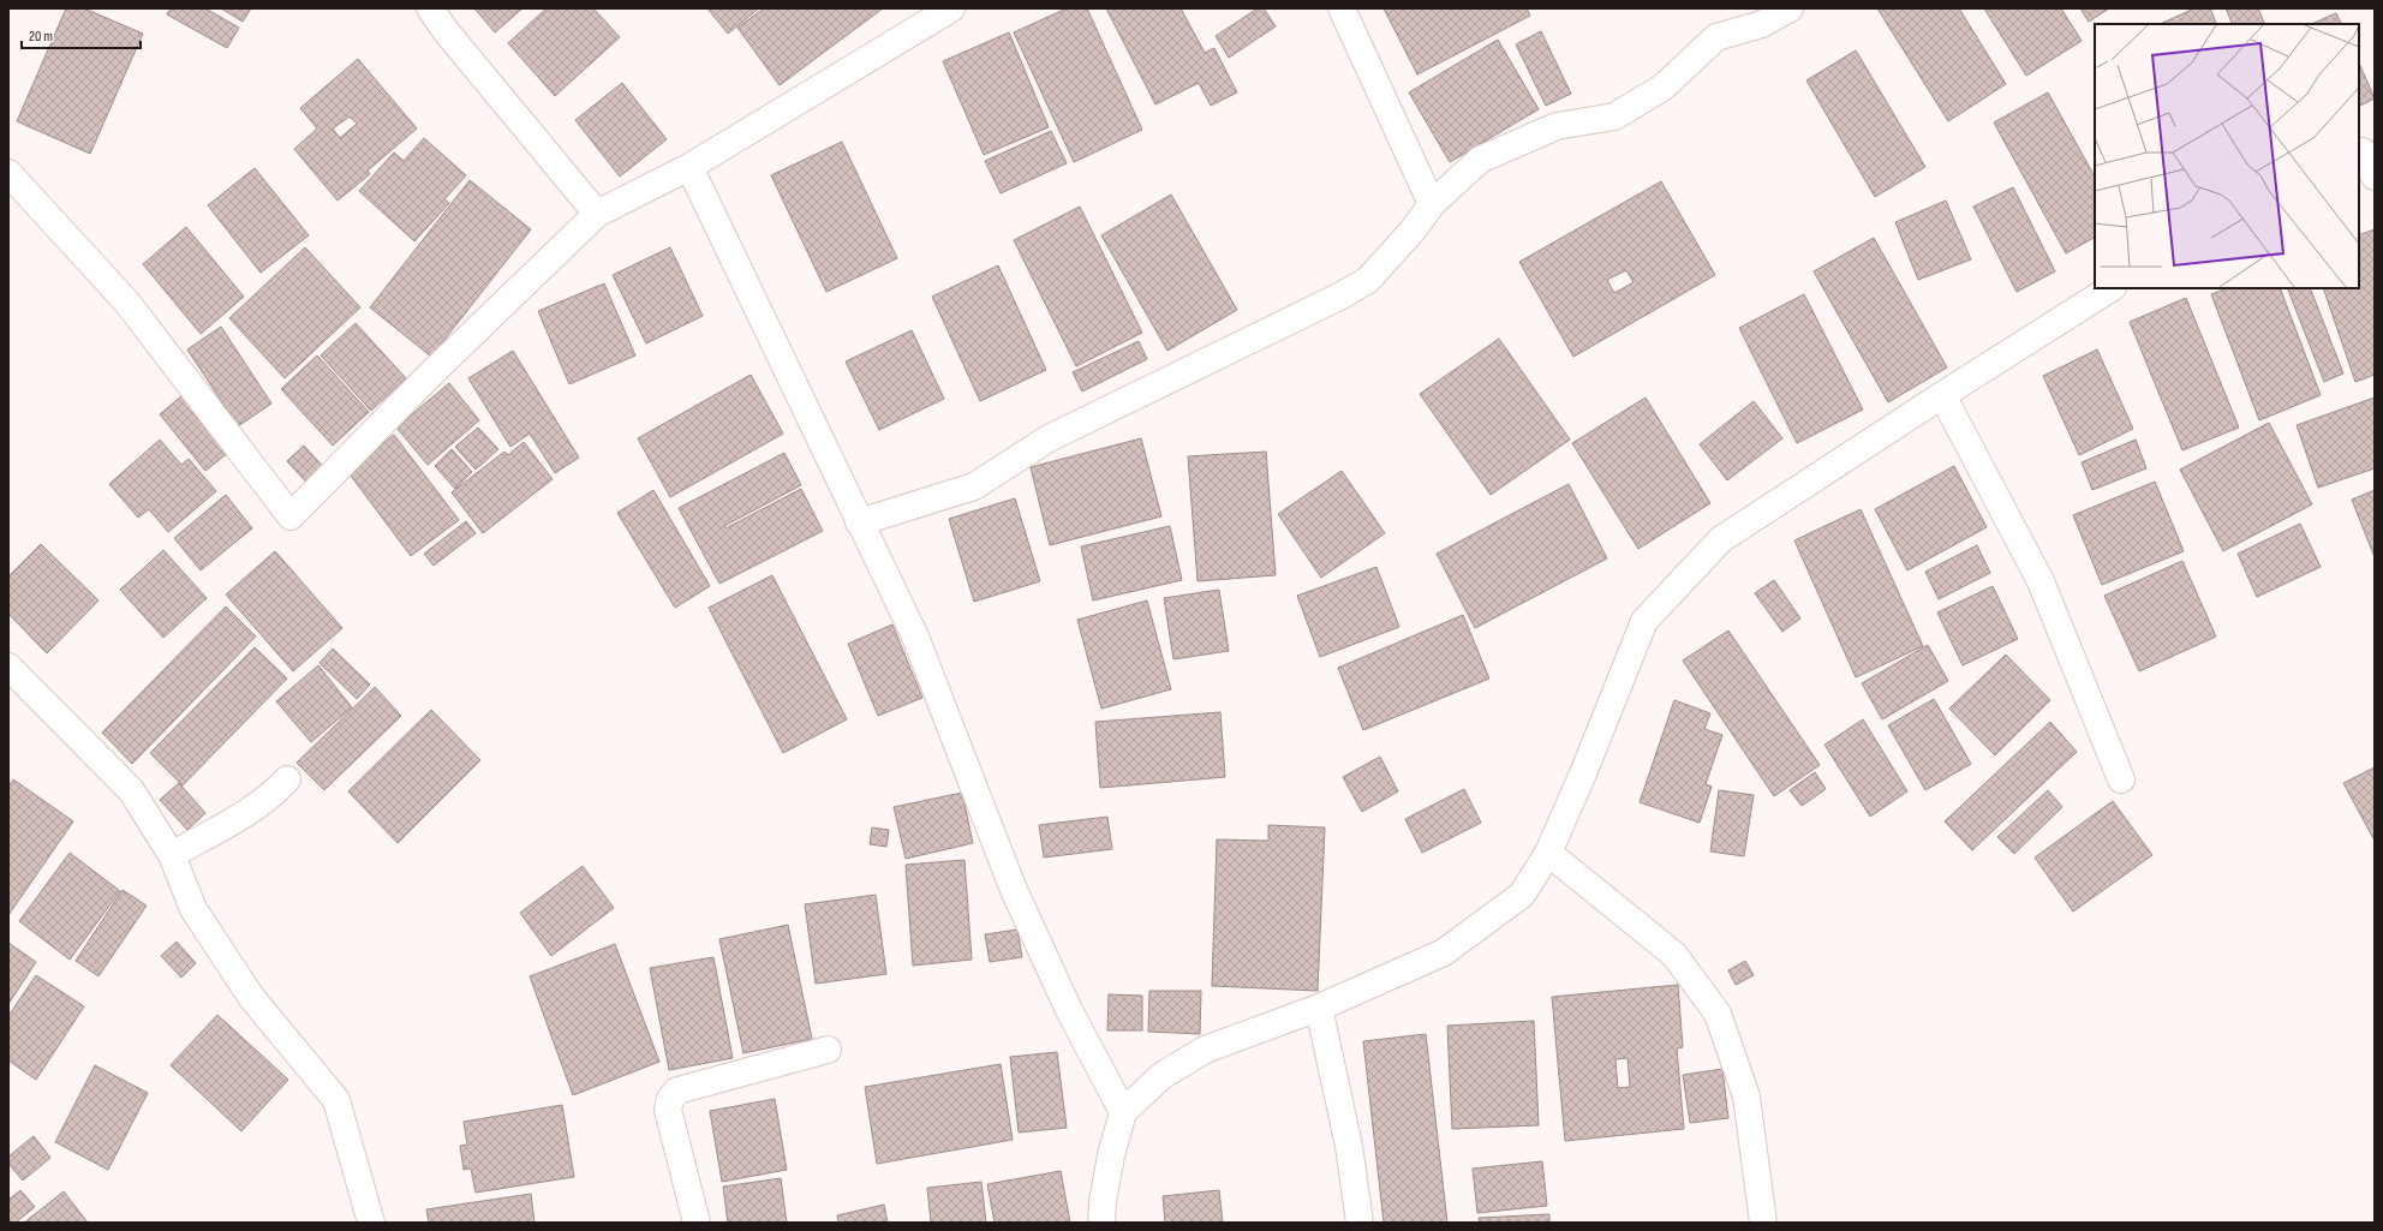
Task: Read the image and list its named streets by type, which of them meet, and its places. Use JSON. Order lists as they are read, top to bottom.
{
  "scale_bar": "20 m"
}
